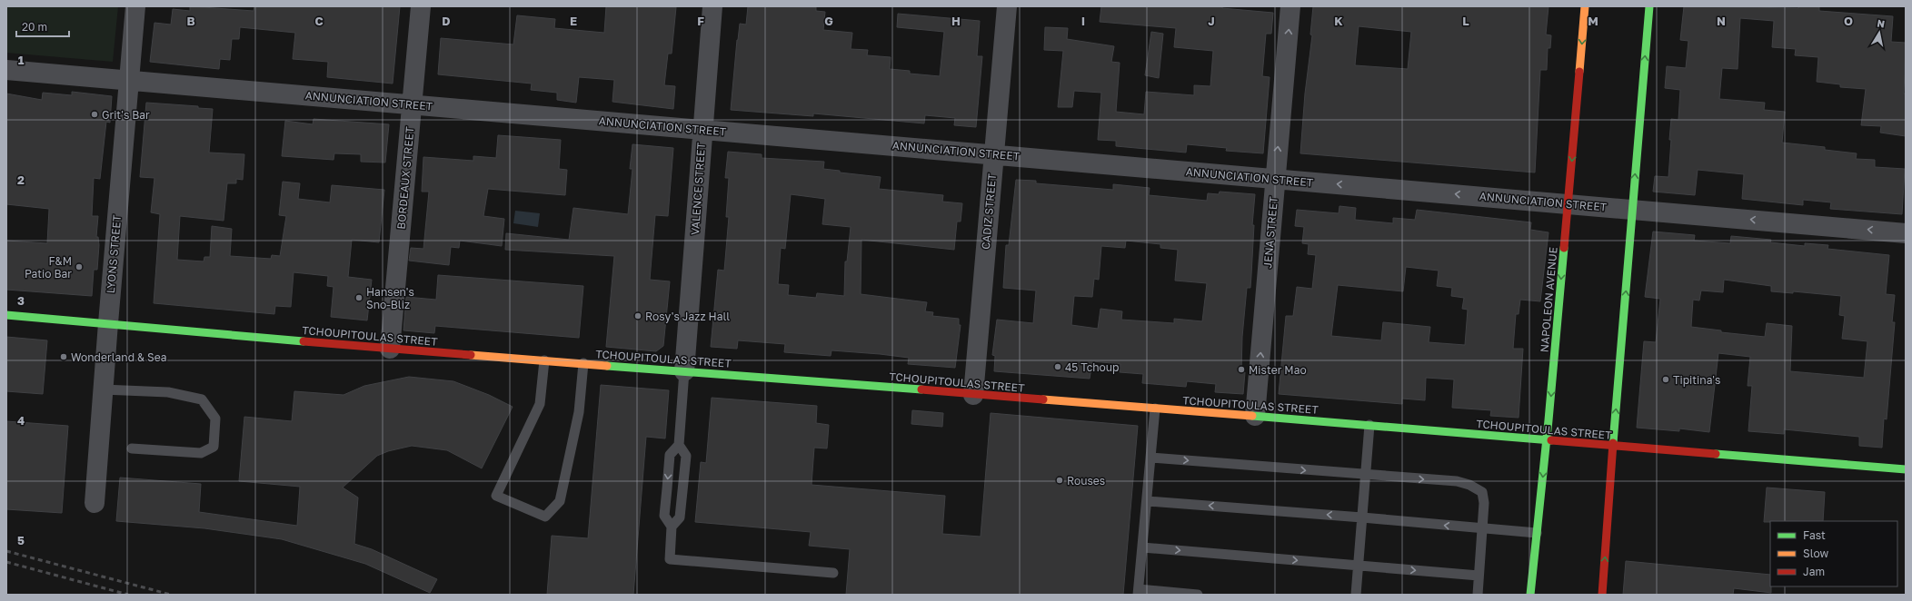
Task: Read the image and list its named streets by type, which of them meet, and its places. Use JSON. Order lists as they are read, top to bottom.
{
  "streets": {
    "street": [
      "ANNUNCIATION STREET",
      "BORDEAUX STREET",
      "VALENCE STREET",
      "CADIZ STREET",
      "JENA STREET",
      "LYONS STREET",
      "NAPOLEON AVENUE",
      "TCHOUPITOULAS STREET"
    ]
  },
  "crossings": [
    ["ANNUNCIATION STREET", "BORDEAUX STREET"],
    ["ANNUNCIATION STREET", "VALENCE STREET"],
    ["ANNUNCIATION STREET", "CADIZ STREET"],
    ["ANNUNCIATION STREET", "JENA STREET"],
    ["ANNUNCIATION STREET", "LYONS STREET"],
    ["ANNUNCIATION STREET", "NAPOLEON AVENUE"],
    ["BORDEAUX STREET", "TCHOUPITOULAS STREET"],
    ["VALENCE STREET", "TCHOUPITOULAS STREET"],
    ["CADIZ STREET", "TCHOUPITOULAS STREET"],
    ["JENA STREET", "TCHOUPITOULAS STREET"],
    ["LYONS STREET", "TCHOUPITOULAS STREET"],
    ["NAPOLEON AVENUE", "TCHOUPITOULAS STREET"]
  ],
  "one_way": ["JENA STREET"],
  "places": [
    "Grit's Bar",
    "F&M Patio Bar",
    "Hansen's Sno-Bliz",
    "Rosy's Jazz Hall",
    "Wonderland & Sea",
    "45 Tchoup",
    "Mister Mao",
    "Tipitina's",
    "Rouses"
  ],
  "legend": ["Fast", "Slow", "Jam"],
  "scale_bar": "20 m",
  "north": "top",
  "grid": {
    "columns": [
      "B",
      "C",
      "D",
      "E",
      "F",
      "G",
      "H",
      "I",
      "J",
      "K",
      "L",
      "M",
      "N",
      "O"
    ],
    "rows": [
      "1",
      "2",
      "3",
      "4",
      "5"
    ]
  }
}
